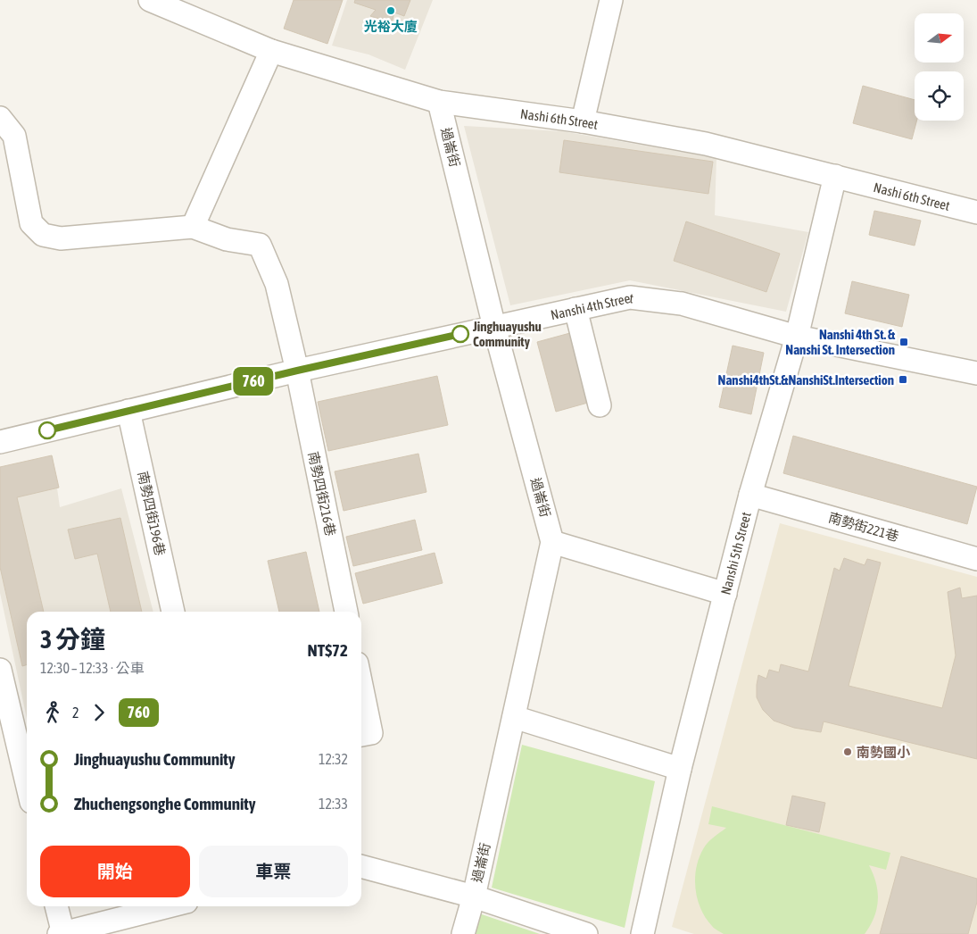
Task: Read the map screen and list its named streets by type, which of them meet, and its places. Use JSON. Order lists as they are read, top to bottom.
{
  "streets": {
    "street": [
      "Nashi 6th Street",
      "過崙街",
      "Nanshi 4th Street",
      "南勢四街216巷",
      "南勢四街196巷",
      "南勢街221巷",
      "Nanshi 5th Street"
    ]
  },
  "crossings": [
    ["Nashi 6th Street", "過崙街"],
    ["Nashi 6th Street", "Nanshi 5th Street"],
    ["過崙街", "Nanshi 4th Street"],
    ["Nanshi 4th Street", "南勢四街216巷"],
    ["Nanshi 4th Street", "南勢四街196巷"],
    ["Nanshi 4th Street", "Nanshi 5th Street"],
    ["南勢街221巷", "Nanshi 5th Street"]
  ],
  "places": {
    "other": ["光裕大廈", "Jinghuayushu Community", "南勢國小"],
    "transit": ["Nanshi 4th St. & Nanshi St. Intersection", "Nanshi4thSt.&NanshiSt.Intersection"]
  },
  "lines": ["bus line 760"],
  "north": "right",
  "page": {
    "on_map": "760",
    "heading": ["3 分鐘", "12:30 – 12:33 · 公車", "NT$72"],
    "legs": ["2", "760"],
    "list": [
      {
        "name": "Jinghuayushu Community",
        "value": "12:32"
      },
      {
        "name": "Zhuchengsonghe Community",
        "value": "12:33"
      }
    ],
    "buttons": ["開始", "車票"]
  }
}
